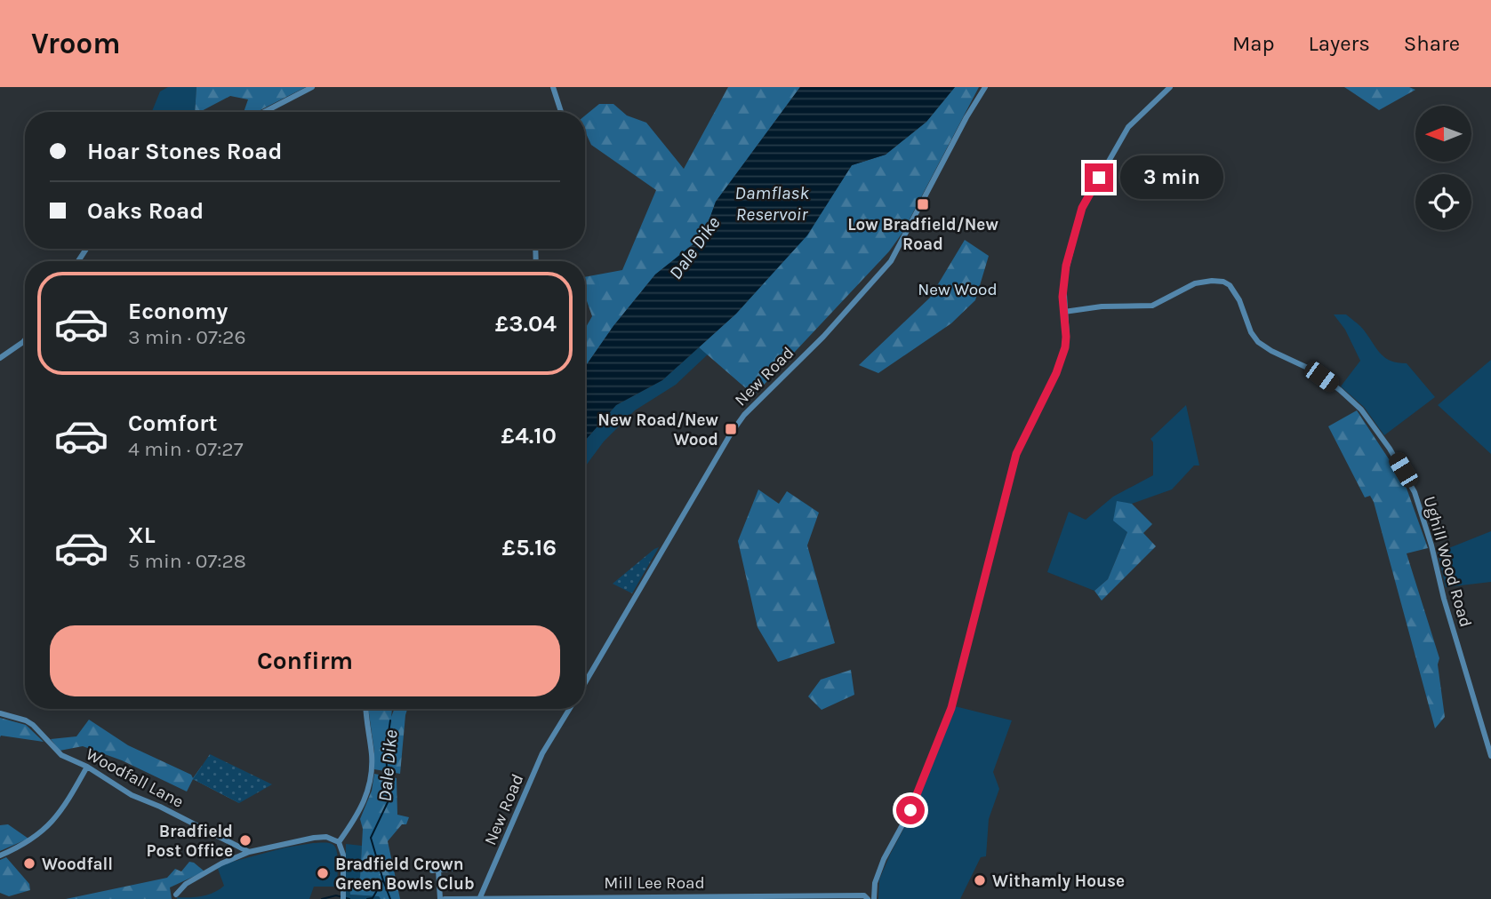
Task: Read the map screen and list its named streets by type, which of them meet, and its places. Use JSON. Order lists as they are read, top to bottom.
{
  "streets": {
    "street": [
      "New Road",
      "Ughill Wood Road",
      "Woodfall Lane",
      "Mill Lee Road"
    ]
  },
  "crossings": [
    ["New Road", "Mill Lee Road"]
  ],
  "water": ["Damflask Reservoir", "Dale Dike"],
  "parks": ["New Wood"],
  "places": {
    "transit": ["Low Bradfield/New Road", "New Road/New Wood"],
    "other": [
      "Bradfield Post Office",
      "Woodfall",
      "Bradfield Crown Green Bowls Club",
      "Withamly House"
    ]
  },
  "north": "left",
  "page": {
    "header": "Vroom",
    "nav": ["Map", "Layers", "Share"],
    "banner": ["Hoar Stones Road", "Oaks Road"],
    "bubble": "3 min",
    "list": [
      {
        "name": "Economy",
        "note": "3 min · 07:26",
        "value": "£3.04"
      },
      {
        "name": "Comfort",
        "note": "4 min · 07:27",
        "value": "£4.10"
      },
      {
        "name": "XL",
        "note": "5 min · 07:28",
        "value": "£5.16"
      }
    ],
    "buttons": "Confirm"
  }
}
